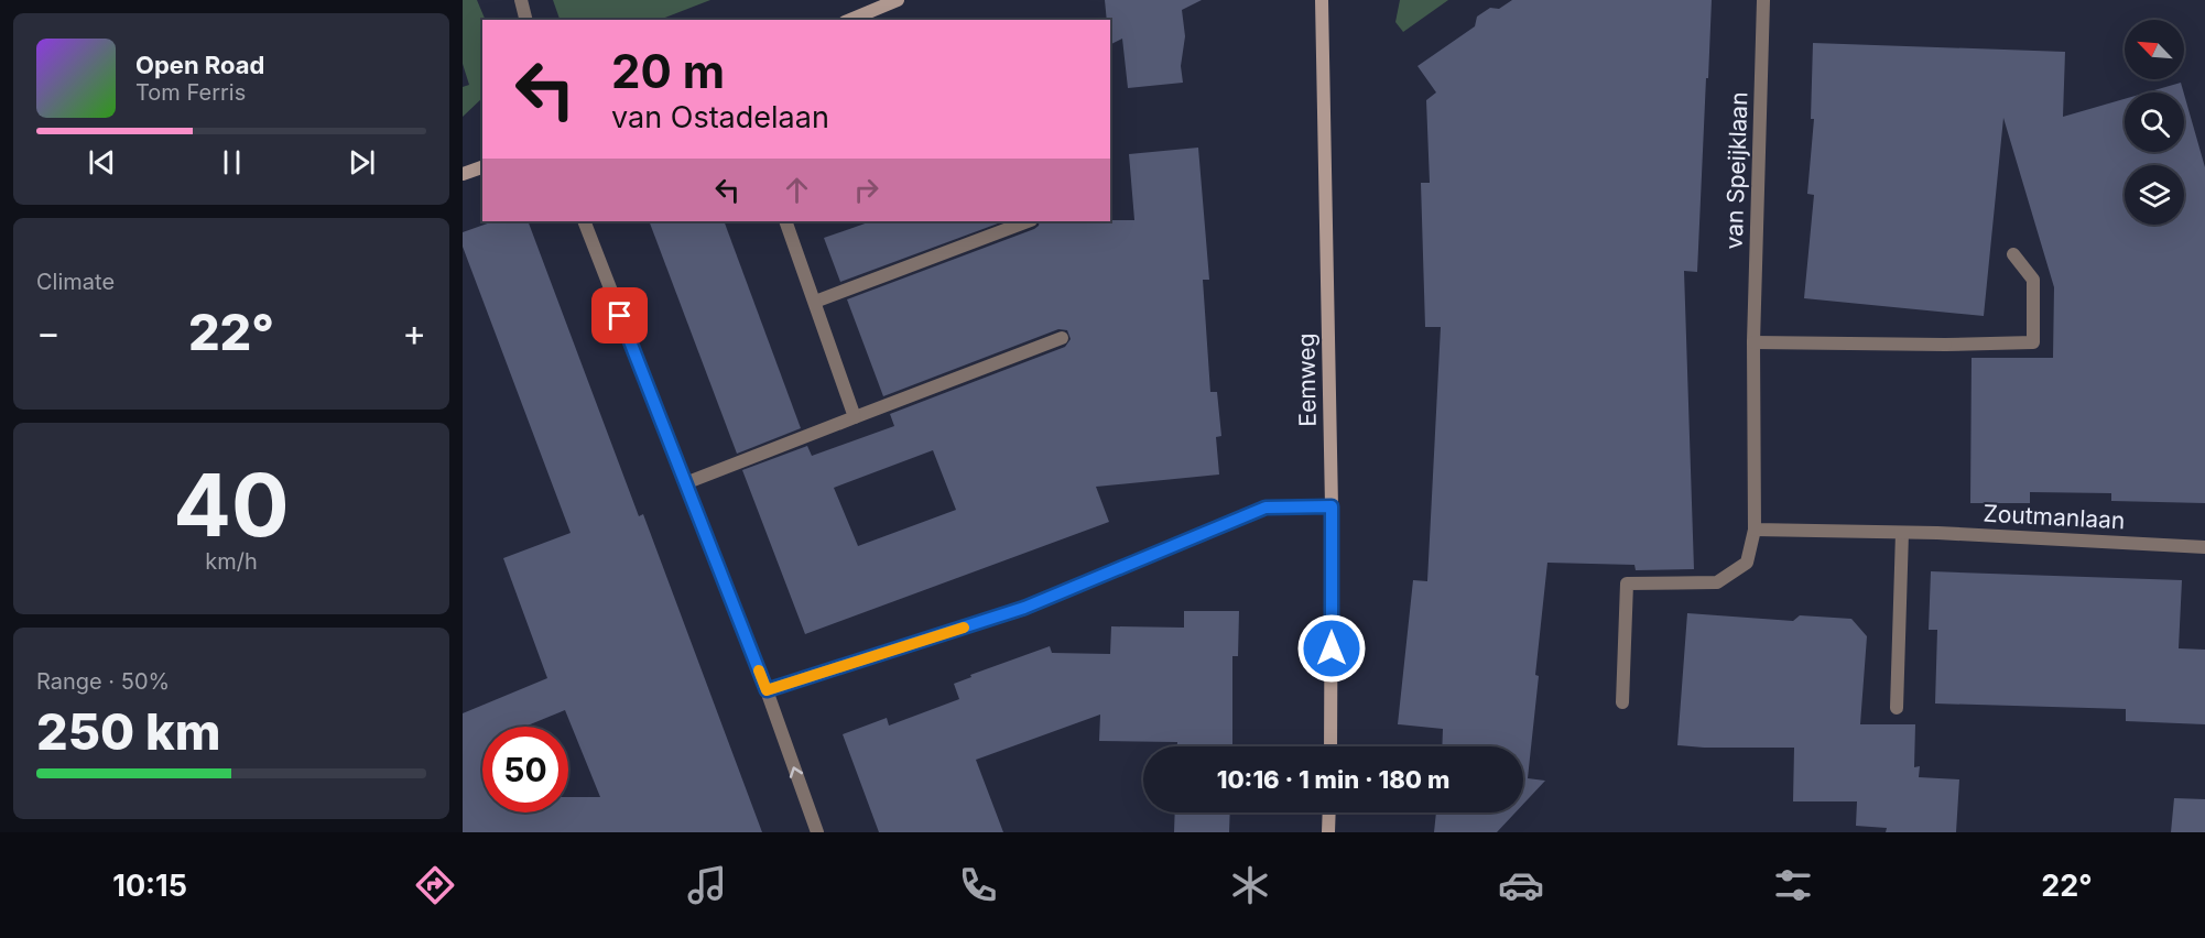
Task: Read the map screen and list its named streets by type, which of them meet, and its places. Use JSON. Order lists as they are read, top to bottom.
{
  "streets": {
    "main road": ["Eemweg"],
    "street": ["van Speijklaan", "Zoutmanlaan"]
  },
  "north": "top left",
  "page": {
    "turn": ["20 m", "van Ostadelaan"],
    "song": ["Open Road", "Tom Ferris"],
    "tile": [
      "Climate",
      ["40", "km/h"],
      ["Range · 50%", "250 km"]
    ],
    "heat": ["−", "22°", "+"],
    "limit": "50",
    "trip": "10:16 · 1 min · 180 m",
    "tabs": ["10:15", "22°"]
  }
}
